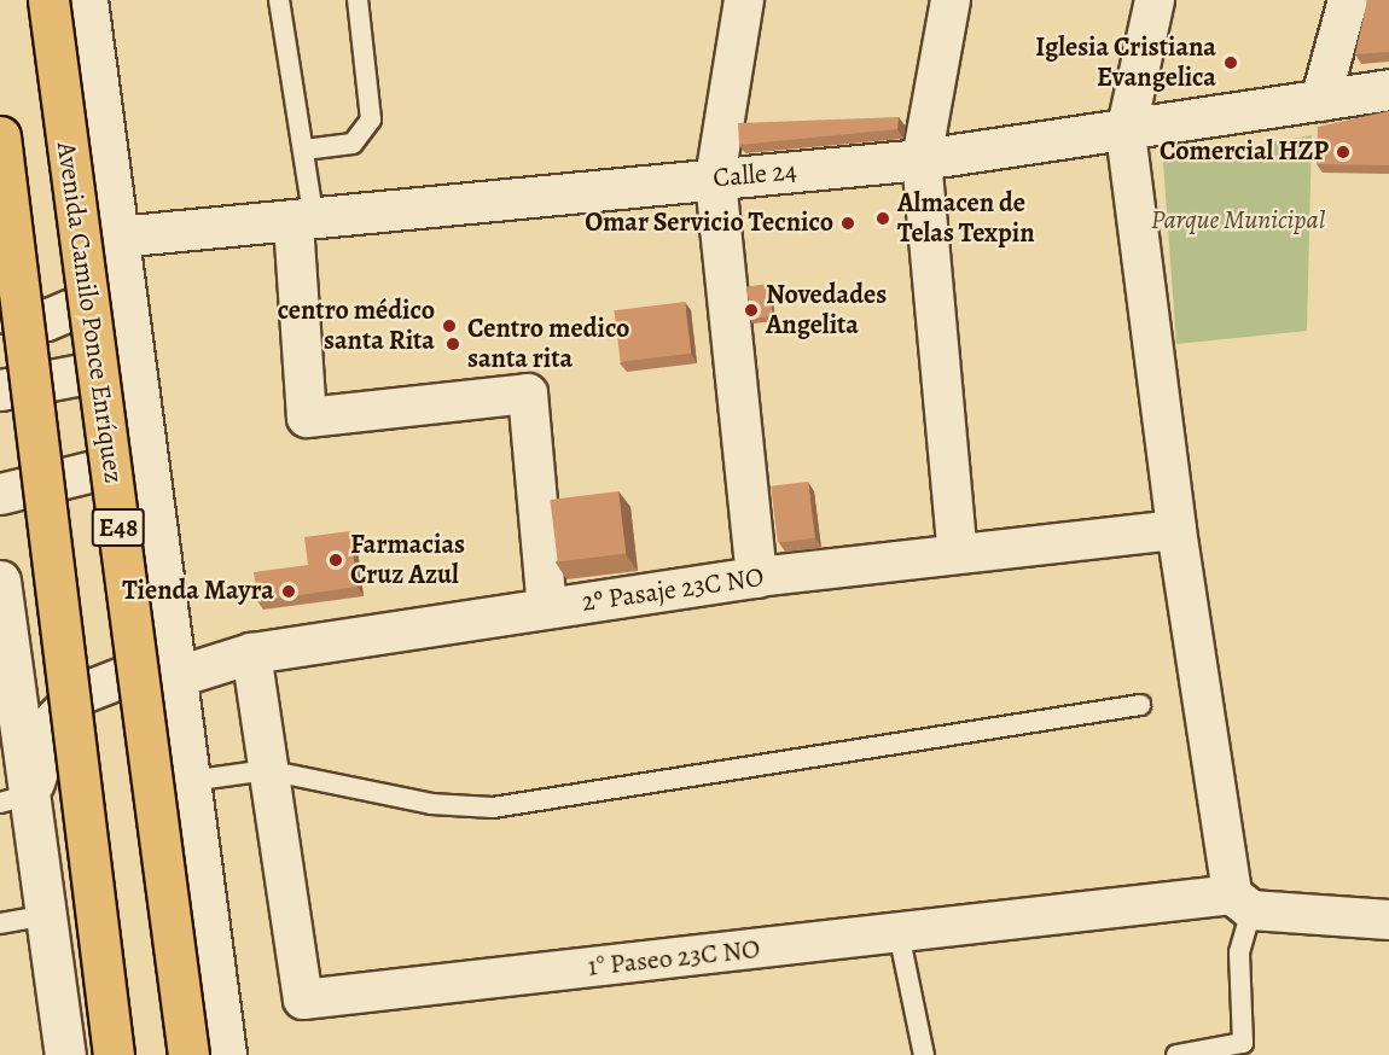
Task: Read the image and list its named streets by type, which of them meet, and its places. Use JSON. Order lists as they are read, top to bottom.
{
  "streets": {
    "main road": ["Avenida Camilo Ponce Enríquez", "E48"],
    "street": ["Calle 24", "2º Pasaje 23C NO", "1° Paseo 23C NO"]
  },
  "crossings": [
    ["Calle 24", "Avenida Camilo Ponce Enríquez"],
    ["Avenida Camilo Ponce Enríquez", "2º Pasaje 23C NO"],
    ["2º Pasaje 23C NO", "1° Paseo 23C NO"]
  ],
  "parks": ["Parque Municipal"],
  "places": [
    "Iglesia Cristiana Evangelica",
    "Comercial HZP",
    "Almacen de Telas Texpin",
    "Omar Servicio Tecnico",
    "Novedades Angelita",
    "centro médico santa Rita",
    "Centro medico santa rita",
    "Farmacias Cruz Azul",
    "Tienda Mayra"
  ]
}
